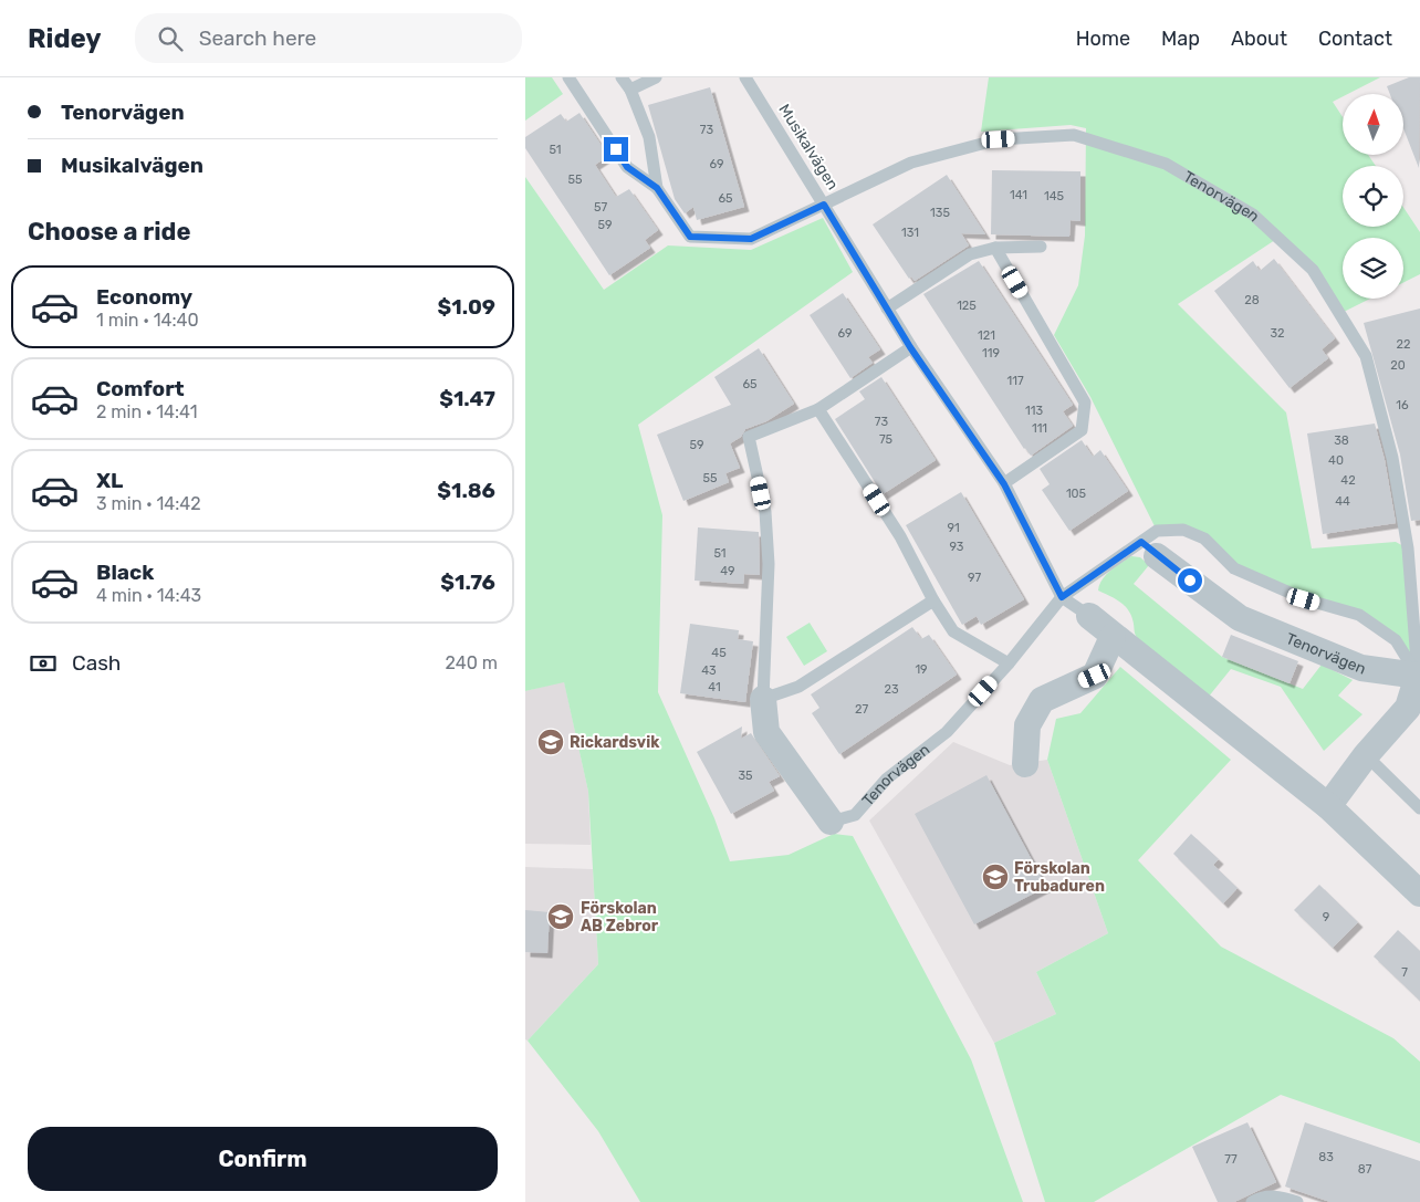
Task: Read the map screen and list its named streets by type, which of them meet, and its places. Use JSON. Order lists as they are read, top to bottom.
{
  "streets": {
    "street": ["Tenorvägen"],
    "lane": ["Musikalvägen"]
  },
  "crossings": [
    ["Musikalvägen", "Tenorvägen"]
  ],
  "places": {
    "school or university": ["Rickardsvik", "Förskolan Trubaduren", "Förskolan AB Zebror"]
  },
  "house_numbers": [
    "73",
    "51",
    "69",
    "55",
    "141",
    "145",
    "65",
    "57",
    "135",
    "59",
    "131",
    "28",
    "125",
    "69",
    "32",
    "121",
    "22",
    "119",
    "20",
    "117",
    "65",
    "16",
    "113",
    "73",
    "111",
    "75",
    "38",
    "59",
    "40",
    "55",
    "42",
    "105",
    "44",
    "91",
    "93",
    "51",
    "49",
    "97",
    "45",
    "19",
    "43",
    "41",
    "23",
    "27",
    "35",
    "9",
    "7",
    "83",
    "77",
    "87"
  ],
  "north": "top",
  "page": {
    "header": "Ridey",
    "search": "Search here",
    "nav": [
      "Home",
      "Map",
      "About",
      "Contact"
    ],
    "banner": ["Tenorvägen", "Musikalvägen"],
    "heading": "Choose a ride",
    "list": [
      {
        "name": "Economy",
        "note": "1 min · 14:40",
        "value": "$1.09"
      },
      {
        "name": "Comfort",
        "note": "2 min · 14:41",
        "value": "$1.47"
      },
      {
        "name": "XL",
        "note": "3 min · 14:42",
        "value": "$1.86"
      },
      {
        "name": "Black",
        "note": "4 min · 14:43",
        "value": "$1.76"
      }
    ],
    "pay": ["Cash", "240 m"],
    "buttons": "Confirm"
  }
}
